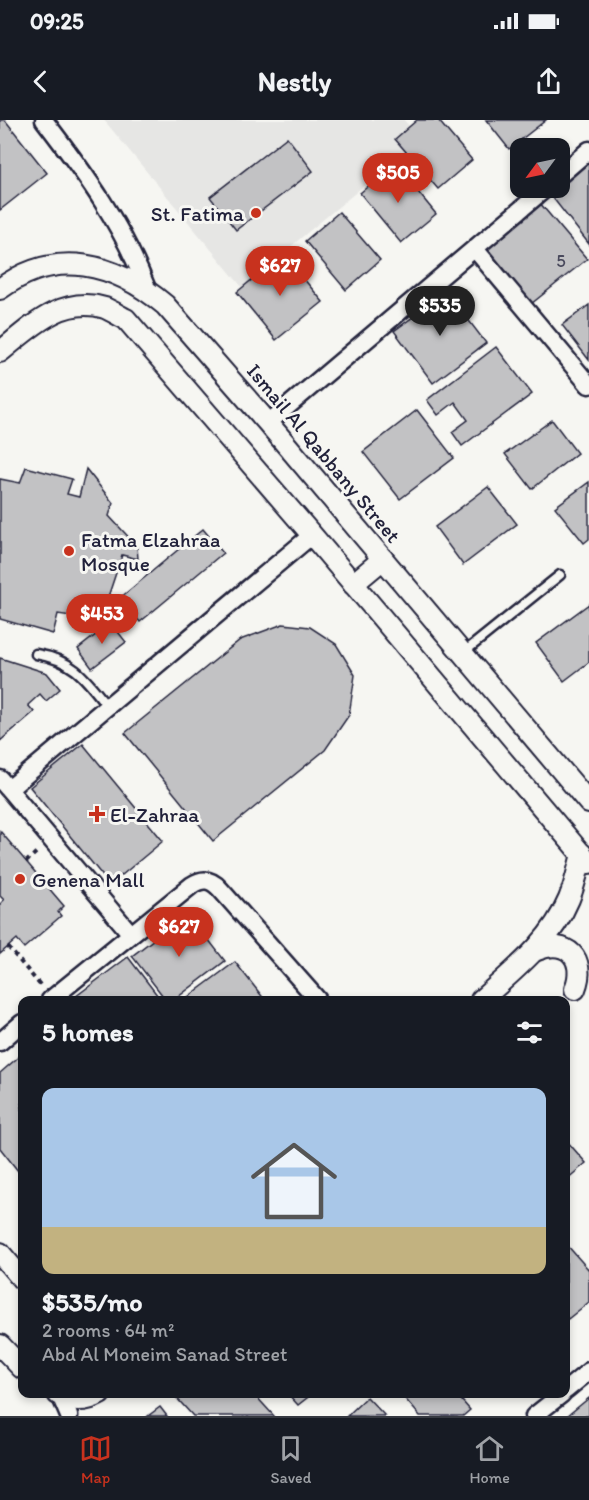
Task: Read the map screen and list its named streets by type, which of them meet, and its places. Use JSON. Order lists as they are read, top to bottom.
{
  "streets": {
    "street": ["Ismail Al Qabbany Street"]
  },
  "places": {
    "other": ["St. Fatima", "Fatma Elzahraa Mosque", "Genena Mall"],
    "health": ["El-Zahraa"]
  },
  "house_numbers": ["5"],
  "north": "bottom left",
  "page": {
    "status": "09:25",
    "header": "Nestly",
    "price": [
      "$505",
      "$627",
      "$535",
      "$453",
      "$627"
    ],
    "heading": "5 homes",
    "list": [
      {
        "name": "$535/mo",
        "note": "2 rooms · 64 m² · Abd Al Moneim Sanad Street"
      }
    ],
    "tabs": ["Map", "Saved", "Home"]
  }
}
